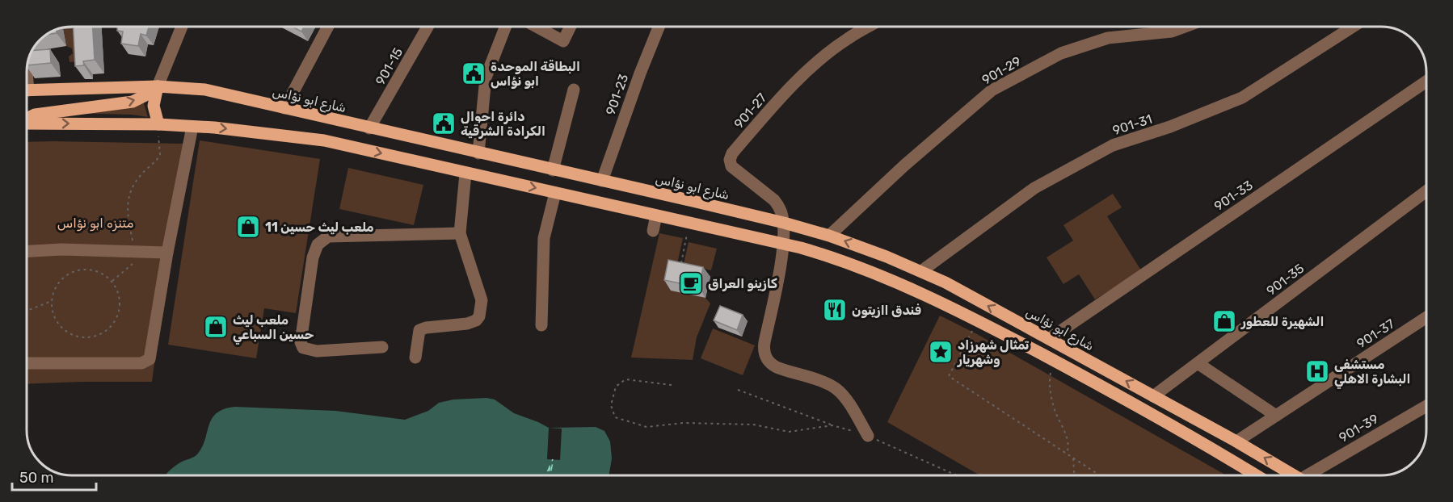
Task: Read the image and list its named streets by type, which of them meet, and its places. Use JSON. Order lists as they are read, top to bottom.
{
  "streets": {
    "main road": ["شارع ابو نؤاس"],
    "street": [
      "901-15",
      "901-29",
      "901-23",
      "901-27",
      "901-31",
      "901-33",
      "901-35",
      "901-37",
      "901-39"
    ]
  },
  "crossings": [
    ["901-15", "شارع ابو نؤاس"],
    ["901-29", "شارع ابو نؤاس"],
    ["901-23", "شارع ابو نؤاس"],
    ["شارع ابو نؤاس", "901-27"],
    ["شارع ابو نؤاس", "901-31"],
    ["شارع ابو نؤاس", "901-33"],
    ["شارع ابو نؤاس", "901-35"],
    ["شارع ابو نؤاس", "901-37"]
  ],
  "parks": ["متنزه ابو نؤاس"],
  "places": {
    "public building": ["البطاقة الموحدة ابو نؤاس", "دائرة احوال الكرادة الشرقية"],
    "shop": ["ملعب ليث حسين 11", "الشهيرة للعطور", "ملعب ليث حسين السباعي"],
    "cafe": ["كازينو العراق"],
    "restaurant": ["فندق اازيتون"],
    "place": ["تمثال شهرزاد وشهريار"],
    "hospital": ["مستشفى البشارة الاهلي"]
  },
  "scale_bar": "50 m"
}
